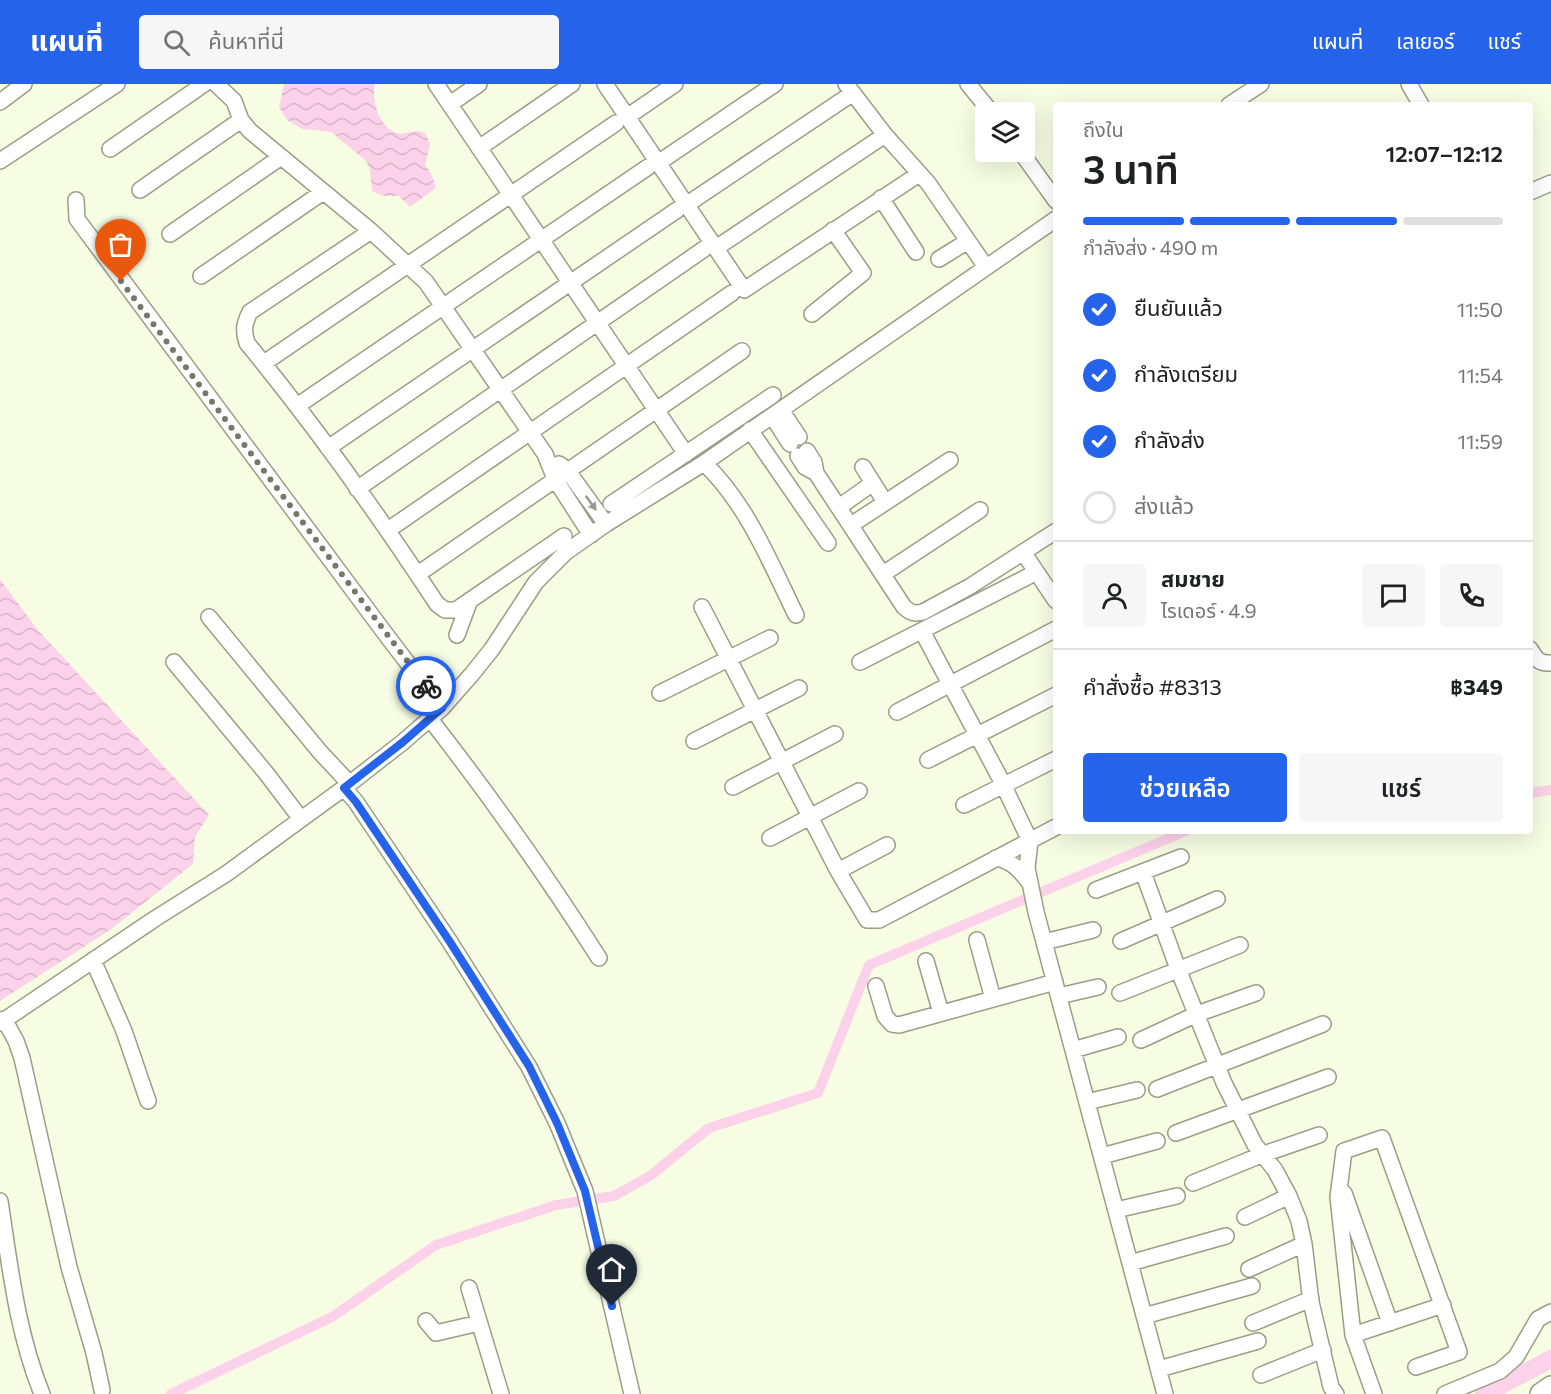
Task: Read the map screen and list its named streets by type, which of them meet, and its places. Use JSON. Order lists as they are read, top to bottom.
{
  "page": {
    "header": "แผนที่",
    "search": "ค้นหาที่นี่",
    "nav": ["แผนที่", "เลเยอร์", "แชร์"],
    "heading": ["3 นาที", "ถึงใน", "12:07–12:12"],
    "panel": [
      "สมชาย",
      "ไรเดอร์ · 4.9",
      "คำสั่งซื้อ #8313",
      "฿349"
    ],
    "bar": "กำลังส่ง · 490 m",
    "list": [
      ["ยืนยันแล้ว", "11:50"],
      ["กำลังเตรียม", "11:54"],
      ["กำลังส่ง", "11:59"],
      "ส่งแล้ว"
    ],
    "buttons": ["ช่วยเหลือ", "แชร์"]
  }
}
